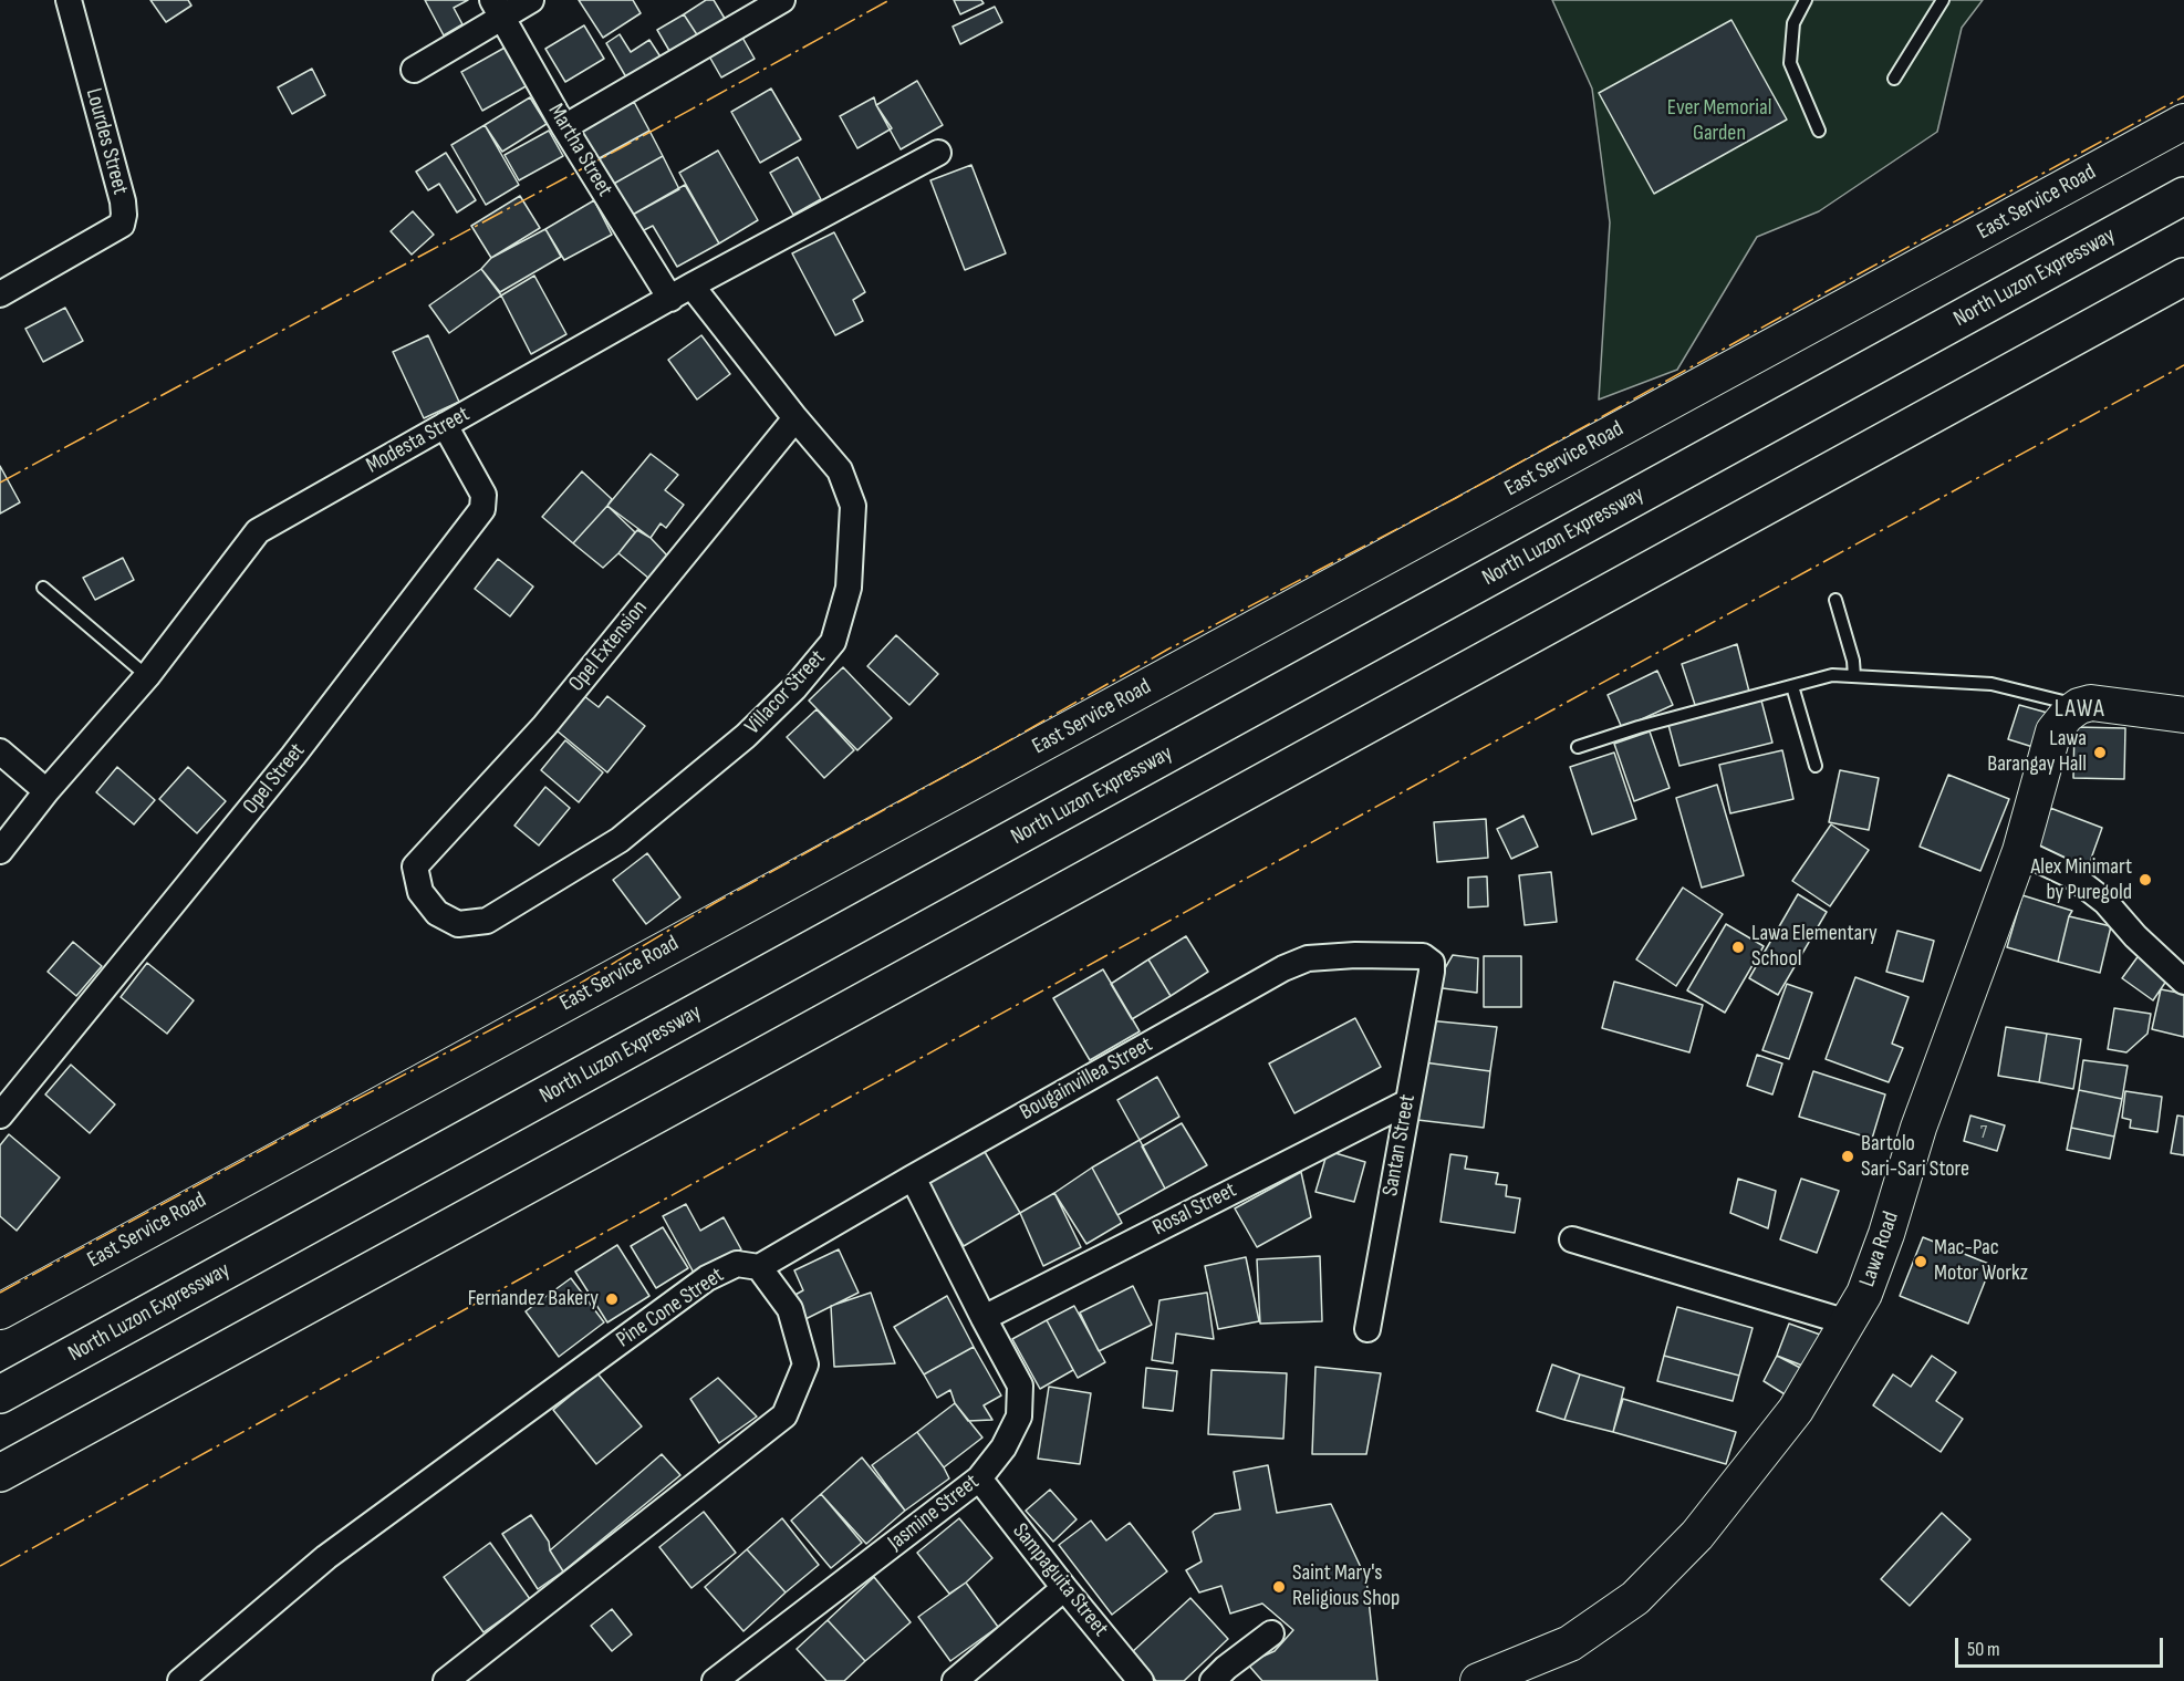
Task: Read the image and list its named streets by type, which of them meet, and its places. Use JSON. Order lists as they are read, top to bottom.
{
  "streets": {
    "highway": ["North Luzon Expressway"],
    "street": [
      "Lourdes Street",
      "Martha Street",
      "East Service Road",
      "Modesta Street",
      "Opel Extension",
      "Villacor Street",
      "Opel Street",
      "Bougainvillea Street",
      "Santan Street",
      "Rosal Street",
      "Lawa Road",
      "Pine Cone Street",
      "Jasmine Street",
      "Sampaguita Street"
    ]
  },
  "crossings": [
    ["Martha Street", "Modesta Street"],
    ["Martha Street", "Villacor Street"],
    ["Modesta Street", "Villacor Street"],
    ["Modesta Street", "Opel Street"],
    ["Opel Extension", "Villacor Street"],
    ["Bougainvillea Street", "Santan Street"],
    ["Bougainvillea Street", "Pine Cone Street"],
    ["Bougainvillea Street", "Jasmine Street"],
    ["Santan Street", "Rosal Street"],
    ["Rosal Street", "Jasmine Street"],
    ["Jasmine Street", "Sampaguita Street"]
  ],
  "districts": ["LAWA"],
  "parks": ["Ever Memorial Garden"],
  "places": [
    "Lawa Barangay Hall",
    "Alex Minimart by Puregold",
    "Lawa Elementary School",
    "Bartolo Sari-Sari Store",
    "Mac-Pac Motor Workz",
    "Fernandez Bakery",
    "Saint Mary's Religious Shop"
  ],
  "house_numbers": ["7"],
  "scale_bar": "50 m"
}
